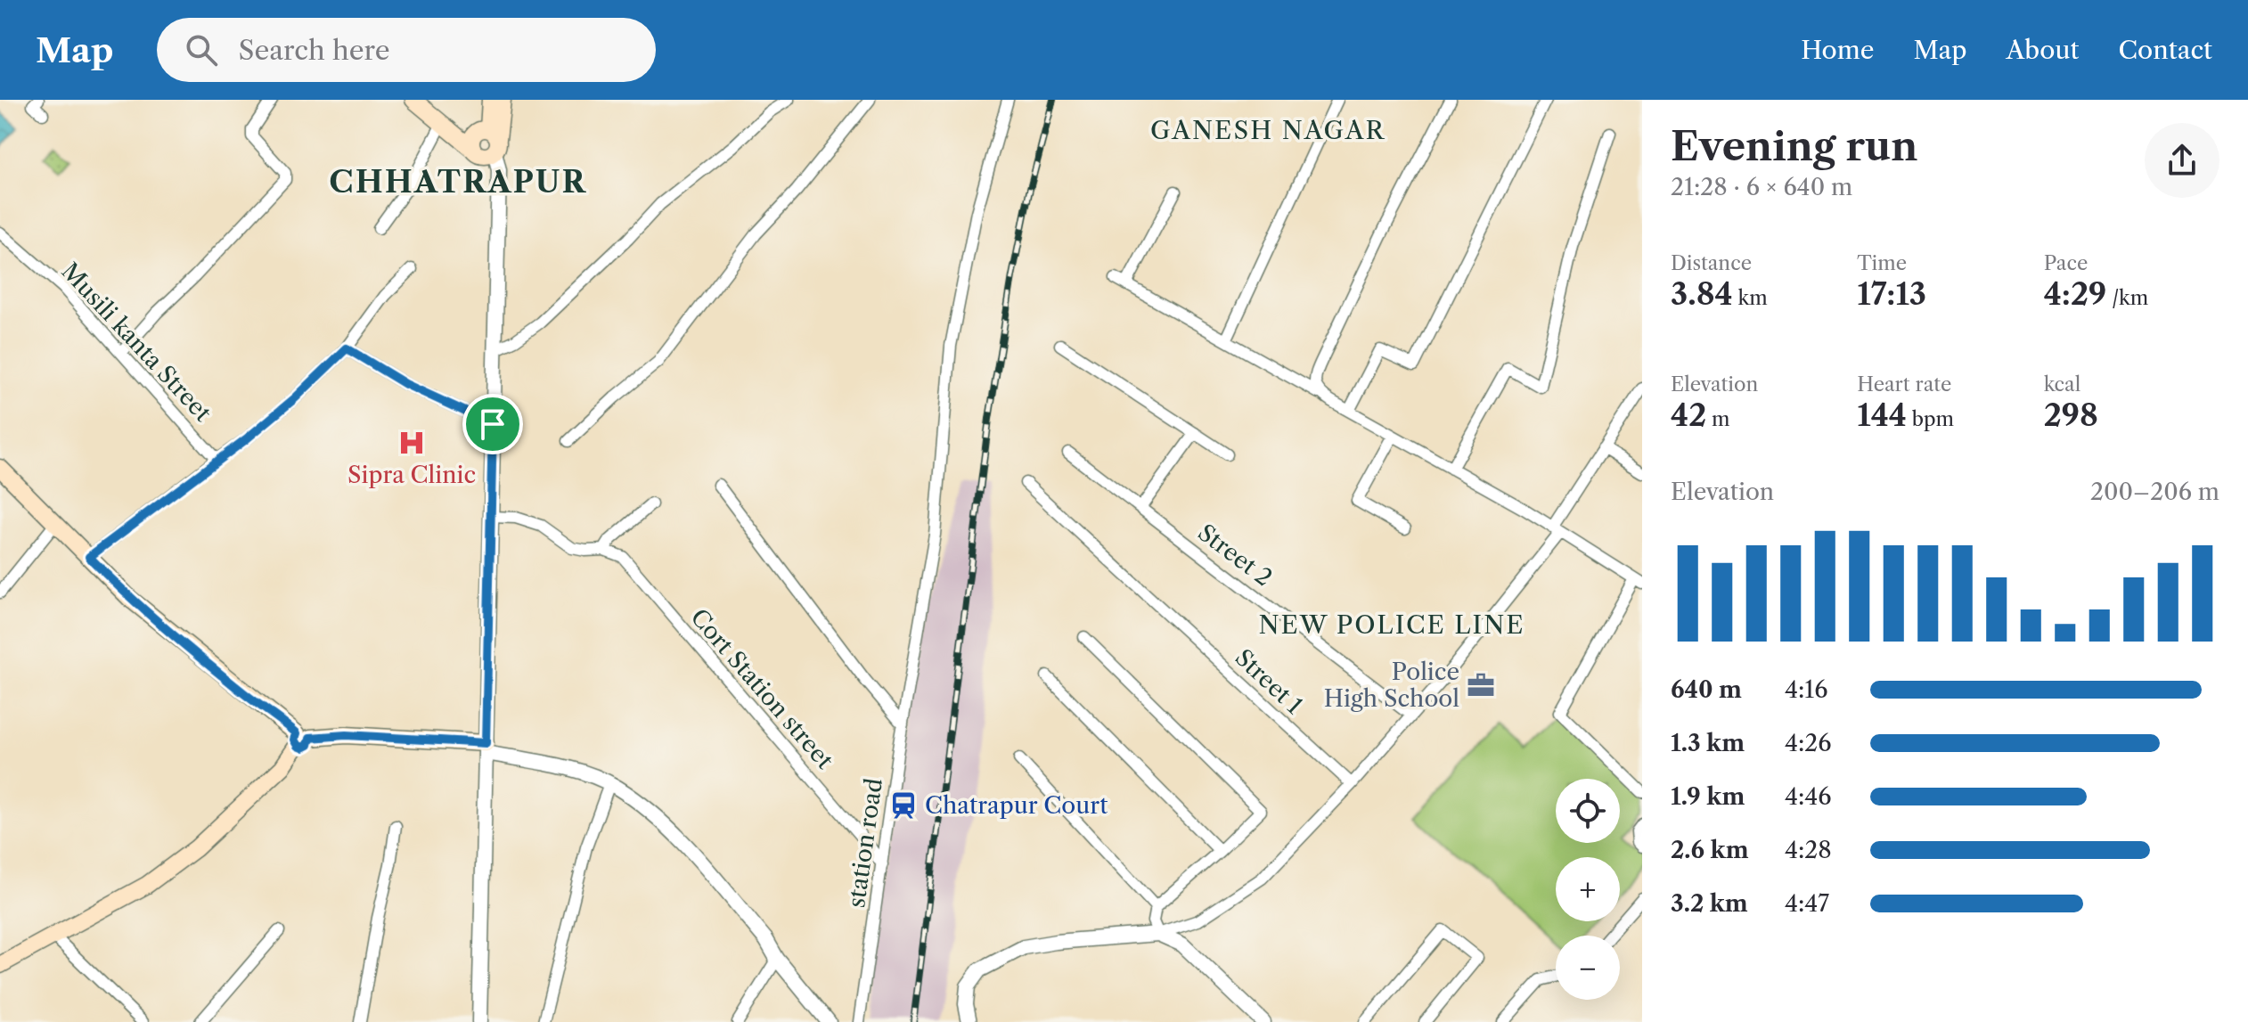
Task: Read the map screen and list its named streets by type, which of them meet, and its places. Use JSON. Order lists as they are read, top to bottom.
{
  "streets": {
    "street": [
      "Musili kanta Street",
      "Street 2",
      "Street 1",
      "Cort Station street",
      "station road"
    ]
  },
  "crossings": [
    ["Cort Station street", "station road"]
  ],
  "districts": ["GANESH NAGAR", "CHHATRAPUR", "NEW POLICE LINE"],
  "places": {
    "hospital": ["Sipra Clinic"],
    "office": ["Police High School"],
    "station": ["Chatrapur Court"]
  },
  "page": {
    "header": "Map",
    "search": "Search here",
    "nav": [
      "Home",
      "Map",
      "About",
      "Contact"
    ],
    "heading": ["Evening run", "21:28 · 6 × 640 m"],
    "stats": [
      ["Distance", "3.84 km"],
      ["Time", "17:13"],
      ["Pace", "4:29 /km"],
      ["Elevation", "42 m"],
      ["Heart rate", "144 bpm"],
      ["kcal", "298"]
    ],
    "chart": ["Elevation", "200–206 m"],
    "list": [
      {
        "name": "640 m",
        "note": "4:16"
      },
      {
        "name": "1.3 km",
        "note": "4:26"
      },
      {
        "name": "1.9 km",
        "note": "4:46"
      },
      {
        "name": "2.6 km",
        "note": "4:28"
      },
      {
        "name": "3.2 km",
        "note": "4:47"
      }
    ],
    "map_buttons": ["+", "−"]
  }
}
